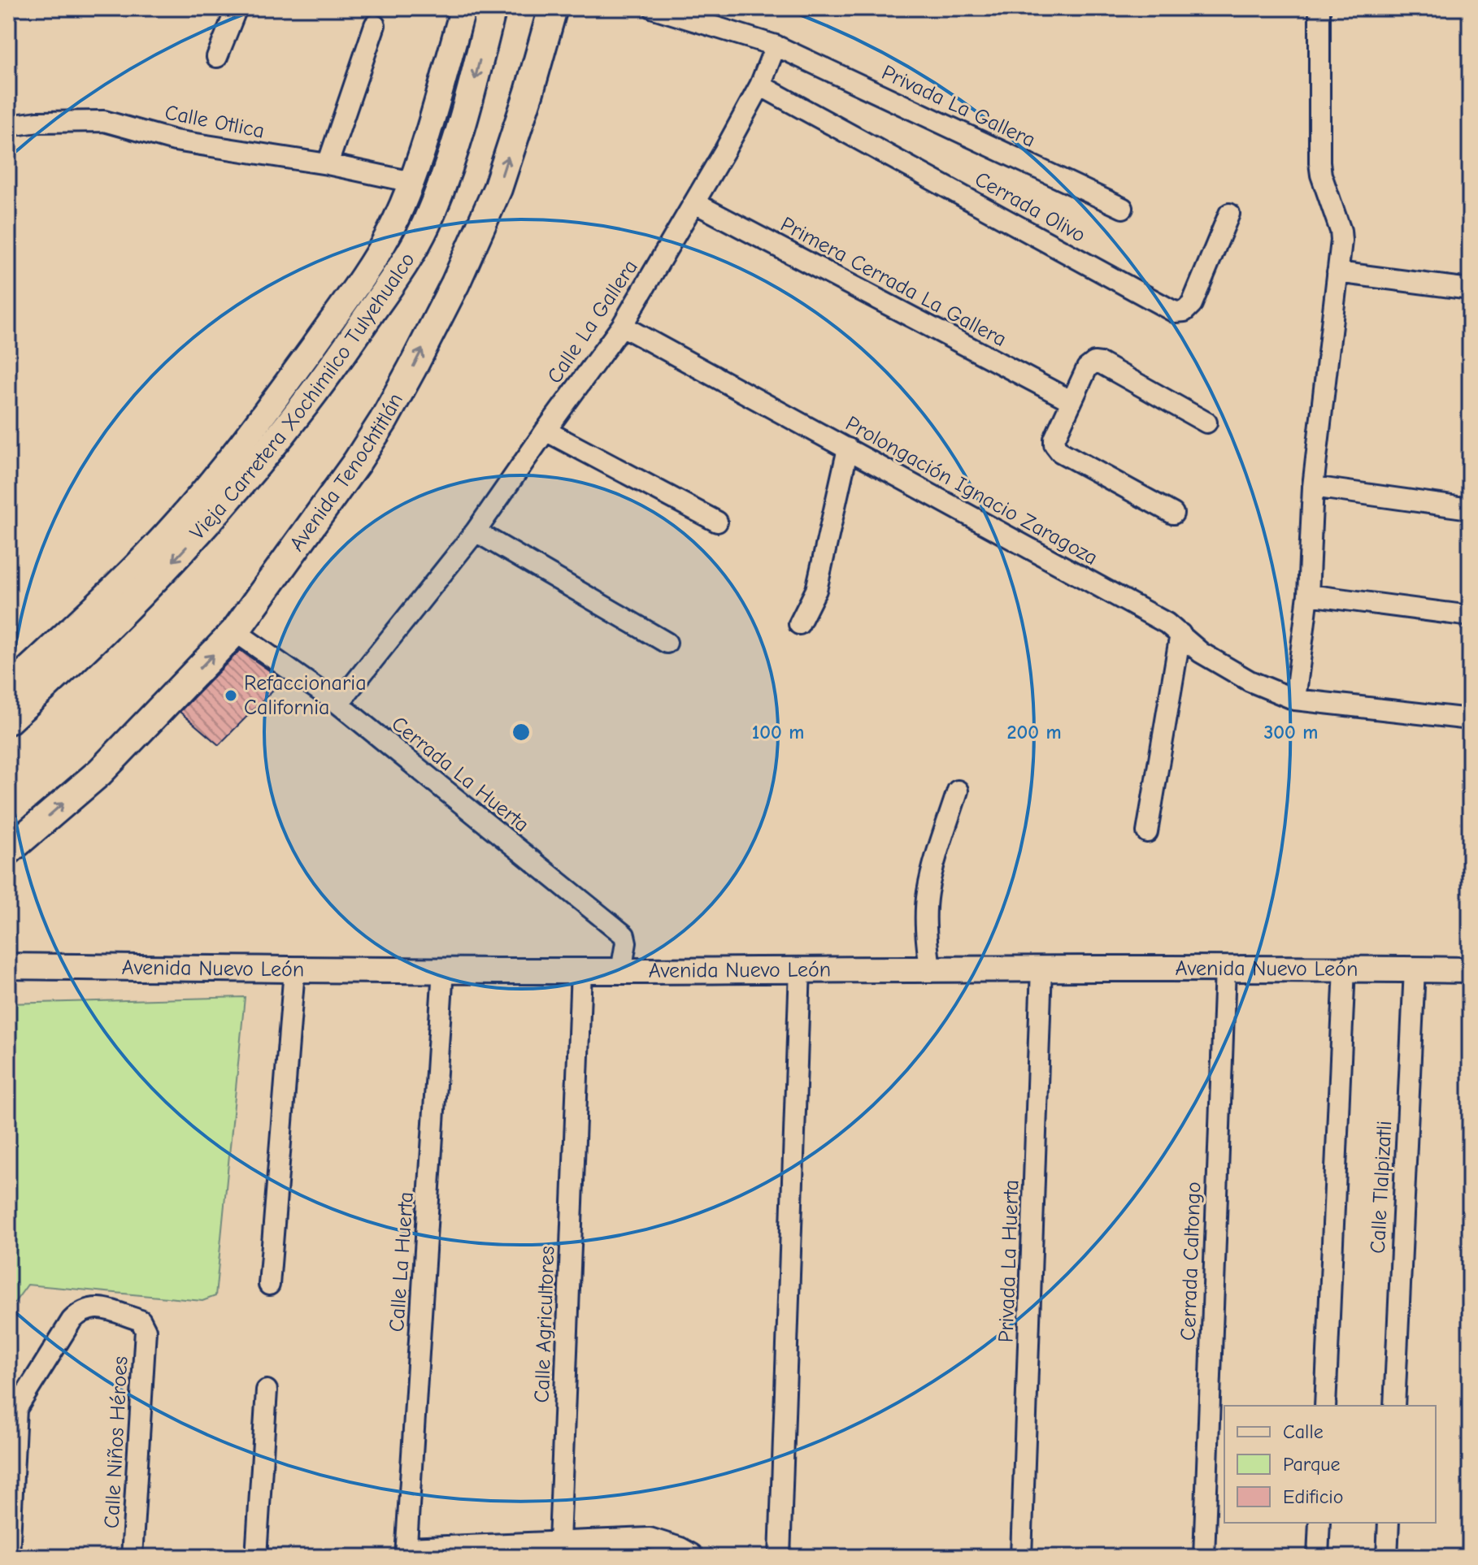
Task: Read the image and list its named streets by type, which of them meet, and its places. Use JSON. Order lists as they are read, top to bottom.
{
  "streets": {
    "main road": ["Vieja Carretera Xochimilco Tulyehualco", "Avenida Tenochtitlán"],
    "street": [
      "Privada La Gallera",
      "Calle Otlica",
      "Cerrada Olivo",
      "Primera Cerrada La Gallera",
      "Calle La Gallera",
      "Prolongación Ignacio Zaragoza",
      "Cerrada La Huerta",
      "Avenida Nuevo León",
      "Calle Tlalpizatli",
      "Privada La Huerta",
      "Cerrada Caltongo",
      "Calle La Huerta",
      "Calle Agricultores",
      "Calle Niños Héroes"
    ]
  },
  "crossings": [
    ["Privada La Gallera", "Calle La Gallera"],
    ["Cerrada Olivo", "Calle La Gallera"],
    ["Primera Cerrada La Gallera", "Calle La Gallera"],
    ["Calle La Gallera", "Prolongación Ignacio Zaragoza"],
    ["Calle La Gallera", "Cerrada La Huerta"],
    ["Avenida Tenochtitlán", "Cerrada La Huerta"],
    ["Cerrada La Huerta", "Avenida Nuevo León"],
    ["Avenida Nuevo León", "Calle Tlalpizatli"],
    ["Avenida Nuevo León", "Privada La Huerta"],
    ["Avenida Nuevo León", "Cerrada Caltongo"],
    ["Avenida Nuevo León", "Calle La Huerta"],
    ["Avenida Nuevo León", "Calle Agricultores"]
  ],
  "one_way": ["Vieja Carretera Xochimilco Tulyehualco", "Avenida Tenochtitlán"],
  "places": ["Refaccionaria California"],
  "legend": ["Calle", "Parque", "Edificio"],
  "rings": ["100 m", "200 m", "300 m"]
}
